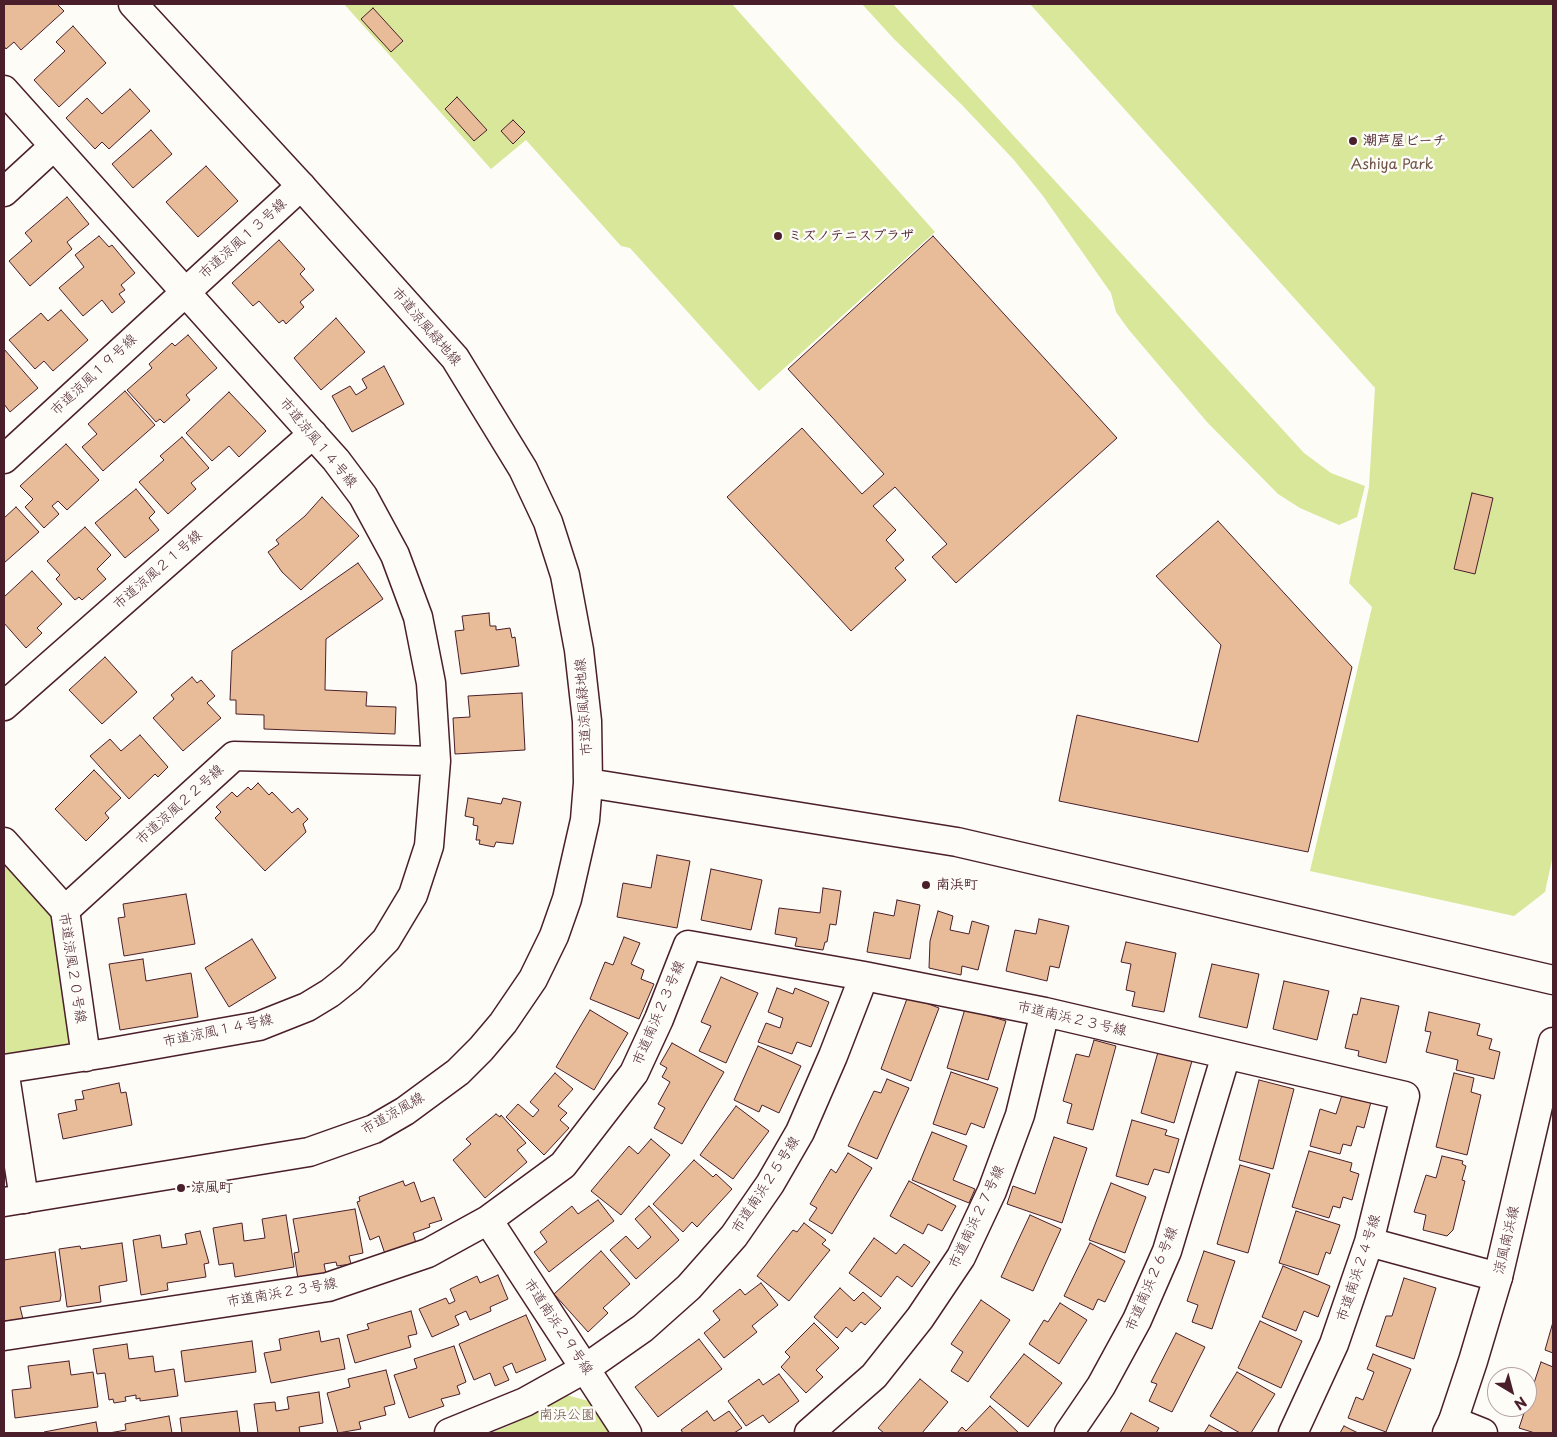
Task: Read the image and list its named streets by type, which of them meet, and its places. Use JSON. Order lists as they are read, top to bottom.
{
  "streets": {
    "street": [
      "市道涼風１３号線",
      "市道涼風緑地線",
      "市道涼風１９号線",
      "市道涼風１４号線",
      "市道涼風２１号線",
      "市道涼風２２号線",
      "市道涼風２０号線",
      "市道南浜２３号線",
      "市道涼風線",
      "市道南浜２５号線",
      "市道南浜２７号線",
      "涼風南浜線",
      "市道南浜２４号線",
      "市道南浜２６号線",
      "市道南浜２９号線"
    ]
  },
  "crossings": [
    ["市道涼風１３号線", "市道涼風緑地線"],
    ["市道涼風１３号線", "市道涼風１９号線"],
    ["市道涼風１３号線", "市道涼風１４号線"],
    ["市道涼風緑地線", "市道涼風線"],
    ["市道涼風１９号線", "市道涼風１４号線"],
    ["市道涼風１４号線", "市道涼風２１号線"],
    ["市道涼風１４号線", "市道涼風２２号線"],
    ["市道涼風１４号線", "市道涼風２０号線"],
    ["市道涼風２２号線", "市道涼風２０号線"],
    ["市道南浜２３号線", "市道南浜２５号線"],
    ["市道南浜２３号線", "市道南浜２７号線"],
    ["市道南浜２３号線", "市道南浜２４号線"],
    ["市道南浜２３号線", "市道南浜２６号線"],
    ["市道南浜２３号線", "市道南浜２９号線"],
    ["市道南浜２５号線", "市道南浜２９号線"]
  ],
  "parks": ["Ashiya Park", "南浜公園"],
  "places": [
    "潮芦屋ビーチ",
    "ミズノテニスプラザ",
    "南浜町",
    "涼風町"
  ],
  "north": "bottom right"
}
